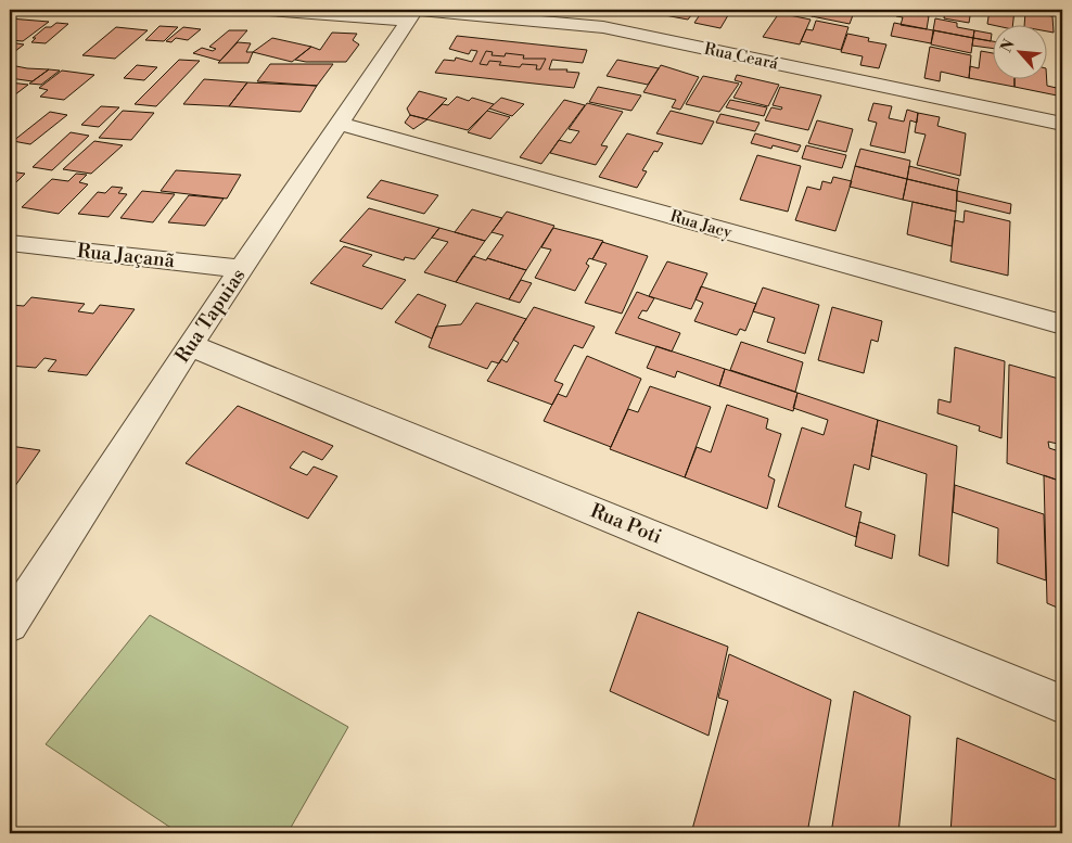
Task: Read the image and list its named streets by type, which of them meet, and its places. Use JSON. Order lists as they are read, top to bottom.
{
  "streets": {
    "street": [
      "Rua Ceará",
      "Rua Jacy",
      "Rua Jaçanã",
      "Rua Tapuias",
      "Rua Poti"
    ]
  },
  "crossings": [
    ["Rua Ceará", "Rua Tapuias"],
    ["Rua Jacy", "Rua Tapuias"],
    ["Rua Jaçanã", "Rua Tapuias"],
    ["Rua Tapuias", "Rua Poti"]
  ],
  "north": "top left"
}
